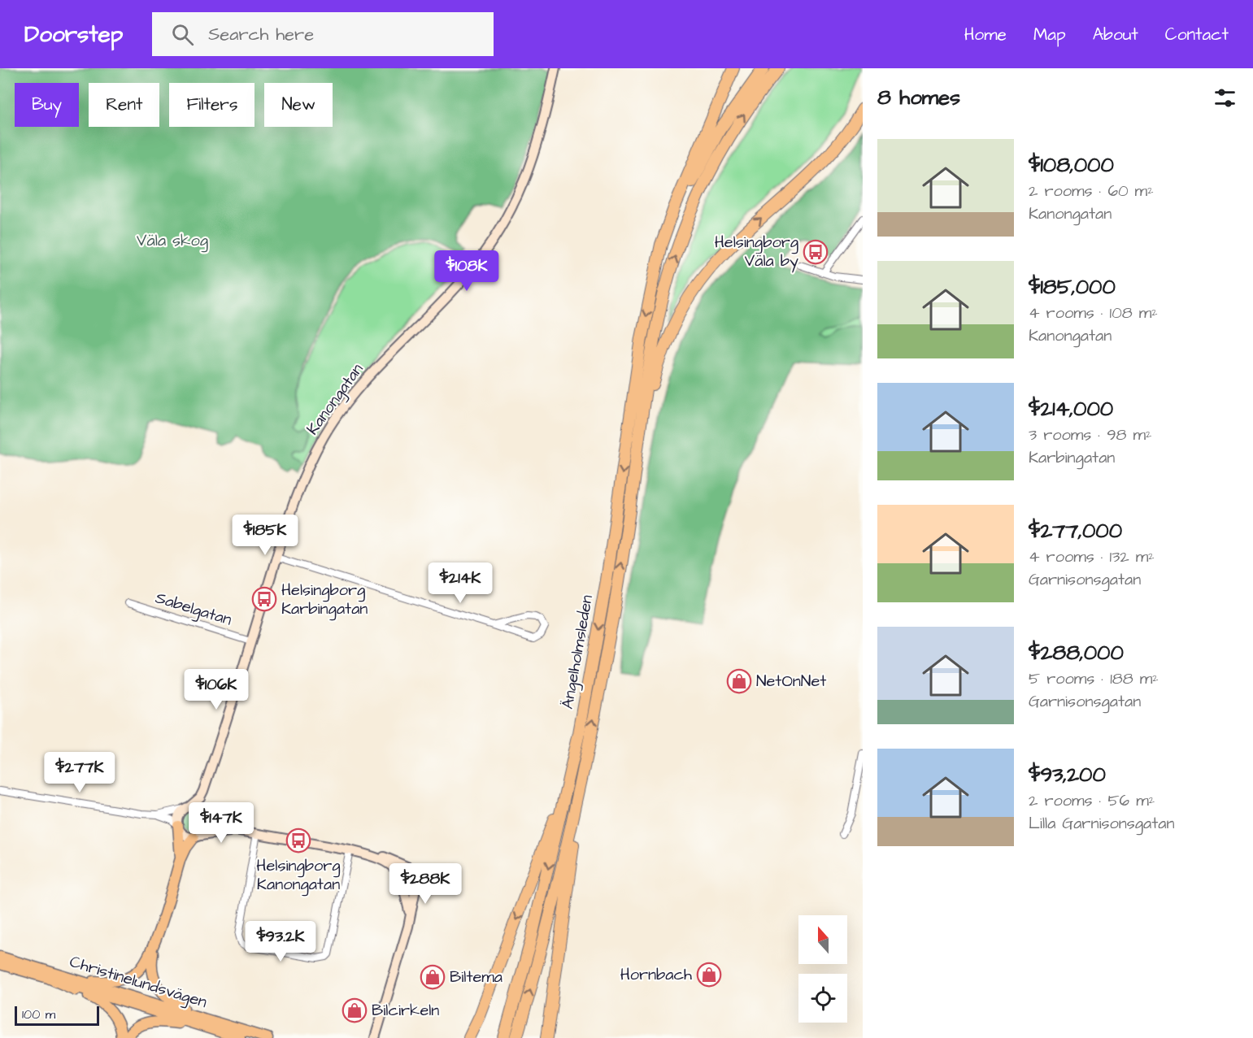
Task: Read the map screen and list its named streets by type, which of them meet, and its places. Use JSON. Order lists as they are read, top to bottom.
{
  "streets": {
    "highway": ["Ängelholmsleden"],
    "main road": ["Christinelundsvägen"],
    "street": ["Kanongatan", "Sabelgatan"]
  },
  "crossings": [
    ["Kanongatan", "Sabelgatan"]
  ],
  "parks": ["Väla skog"],
  "places": {
    "bus stop": ["Helsingborg Väla by", "Helsingborg Karbingatan", "Helsingborg Kanongatan"],
    "shop": [
      "NetOnNet",
      "Hornbach",
      "Biltema",
      "Bilcirkeln"
    ]
  },
  "scale_bar": "100 m",
  "north": "top",
  "page": {
    "header": "Doorstep",
    "search": "Search here",
    "nav": [
      "Home",
      "Map",
      "About",
      "Contact"
    ],
    "heading": "8 homes",
    "chip": [
      "Buy",
      "Rent",
      "Filters",
      "New"
    ],
    "list": [
      {
        "name": "$108,000",
        "note": "2 rooms · 60 m² · Kanongatan"
      },
      {
        "name": "$185,000",
        "note": "4 rooms · 108 m² · Kanongatan"
      },
      {
        "name": "$214,000",
        "note": "3 rooms · 98 m² · Karbingatan"
      },
      {
        "name": "$277,000",
        "note": "4 rooms · 132 m² · Garnisonsgatan"
      },
      {
        "name": "$288,000",
        "note": "5 rooms · 188 m² · Garnisonsgatan"
      },
      {
        "name": "$93,200",
        "note": "2 rooms · 56 m² · Lilla Garnisonsgatan"
      }
    ],
    "price": [
      "$108K",
      "$185K",
      "$214K",
      "$106K",
      "$277K",
      "$147K",
      "$288K",
      "$93.2K"
    ],
    "scale": "100 m"
  }
}
